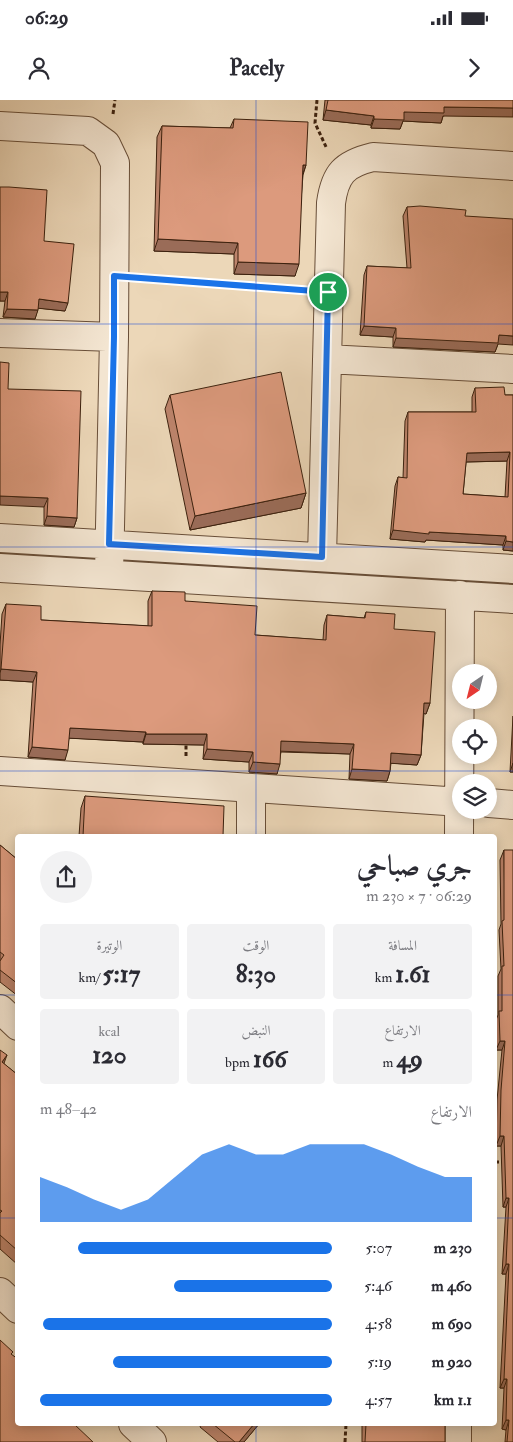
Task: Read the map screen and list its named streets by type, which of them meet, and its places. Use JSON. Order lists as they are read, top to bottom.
{
  "north": "bottom left",
  "page": {
    "status": "06:29",
    "header": "Pacely",
    "heading": ["جري صباحي", "06:29 · 7 × 230 m"],
    "stats": [
      ["المسافة", "1.61 km"],
      ["الوقت", "8:30"],
      ["الوتيرة", "5:17 /km"],
      ["الارتفاع", "49 m"],
      ["النبض", "166 bpm"],
      ["kcal", "120"]
    ],
    "chart": ["الارتفاع", "42–48 m"],
    "list": [
      {
        "name": "230 m",
        "note": "5:07"
      },
      {
        "name": "460 m",
        "note": "5:46"
      },
      {
        "name": "690 m",
        "note": "4:58"
      },
      {
        "name": "920 m",
        "note": "5:19"
      },
      {
        "name": "1.1 km",
        "note": "4:57"
      }
    ]
  }
}
